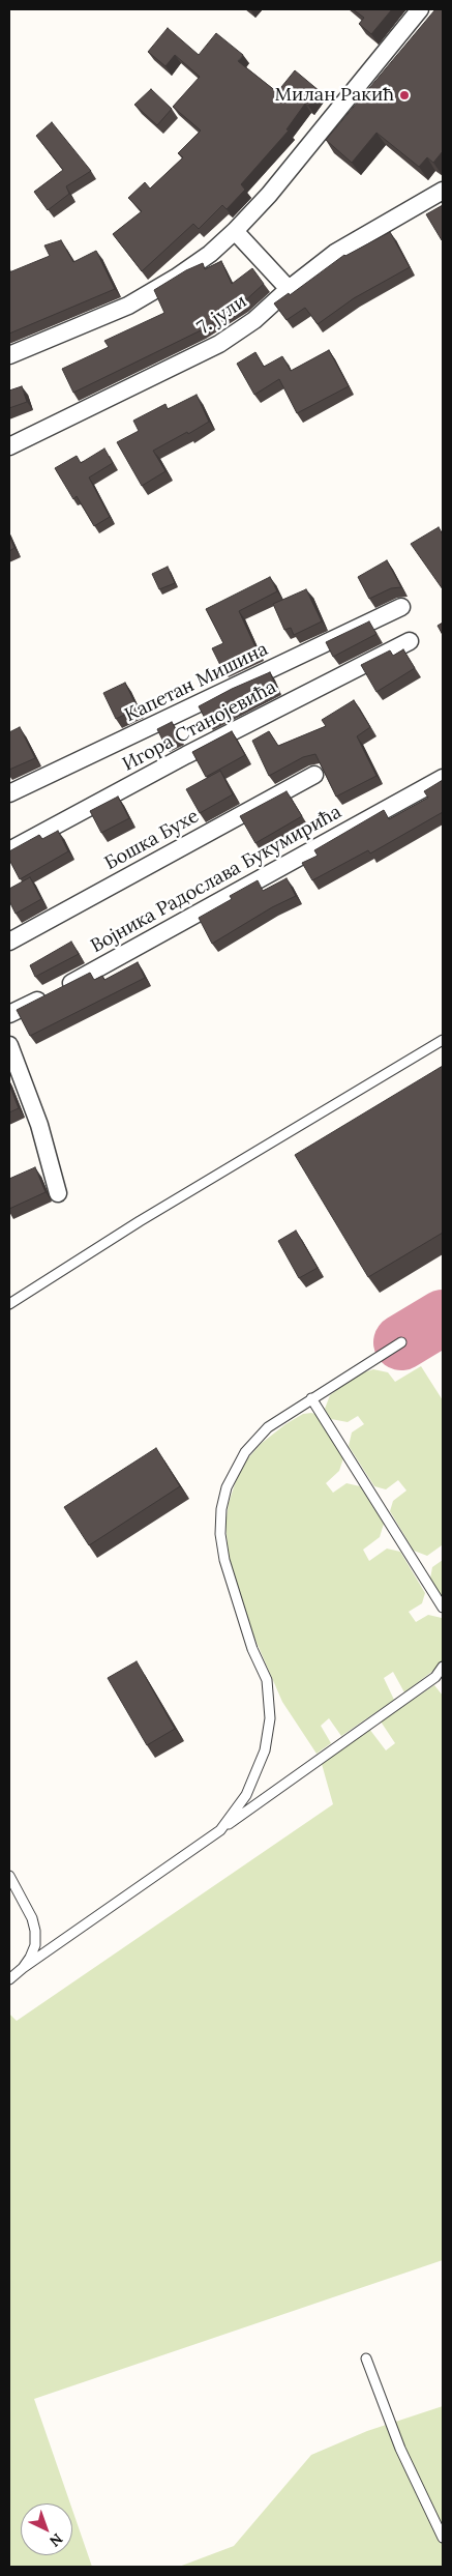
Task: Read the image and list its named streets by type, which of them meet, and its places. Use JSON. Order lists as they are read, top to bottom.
{
  "streets": {
    "street": [
      "7. јули",
      "Капетан Мишина",
      "Игора Станојевића",
      "Бошка Бухе",
      "Војника Радослава Букумирића"
    ]
  },
  "places": ["Милан Ракић"],
  "north": "bottom right"
}
